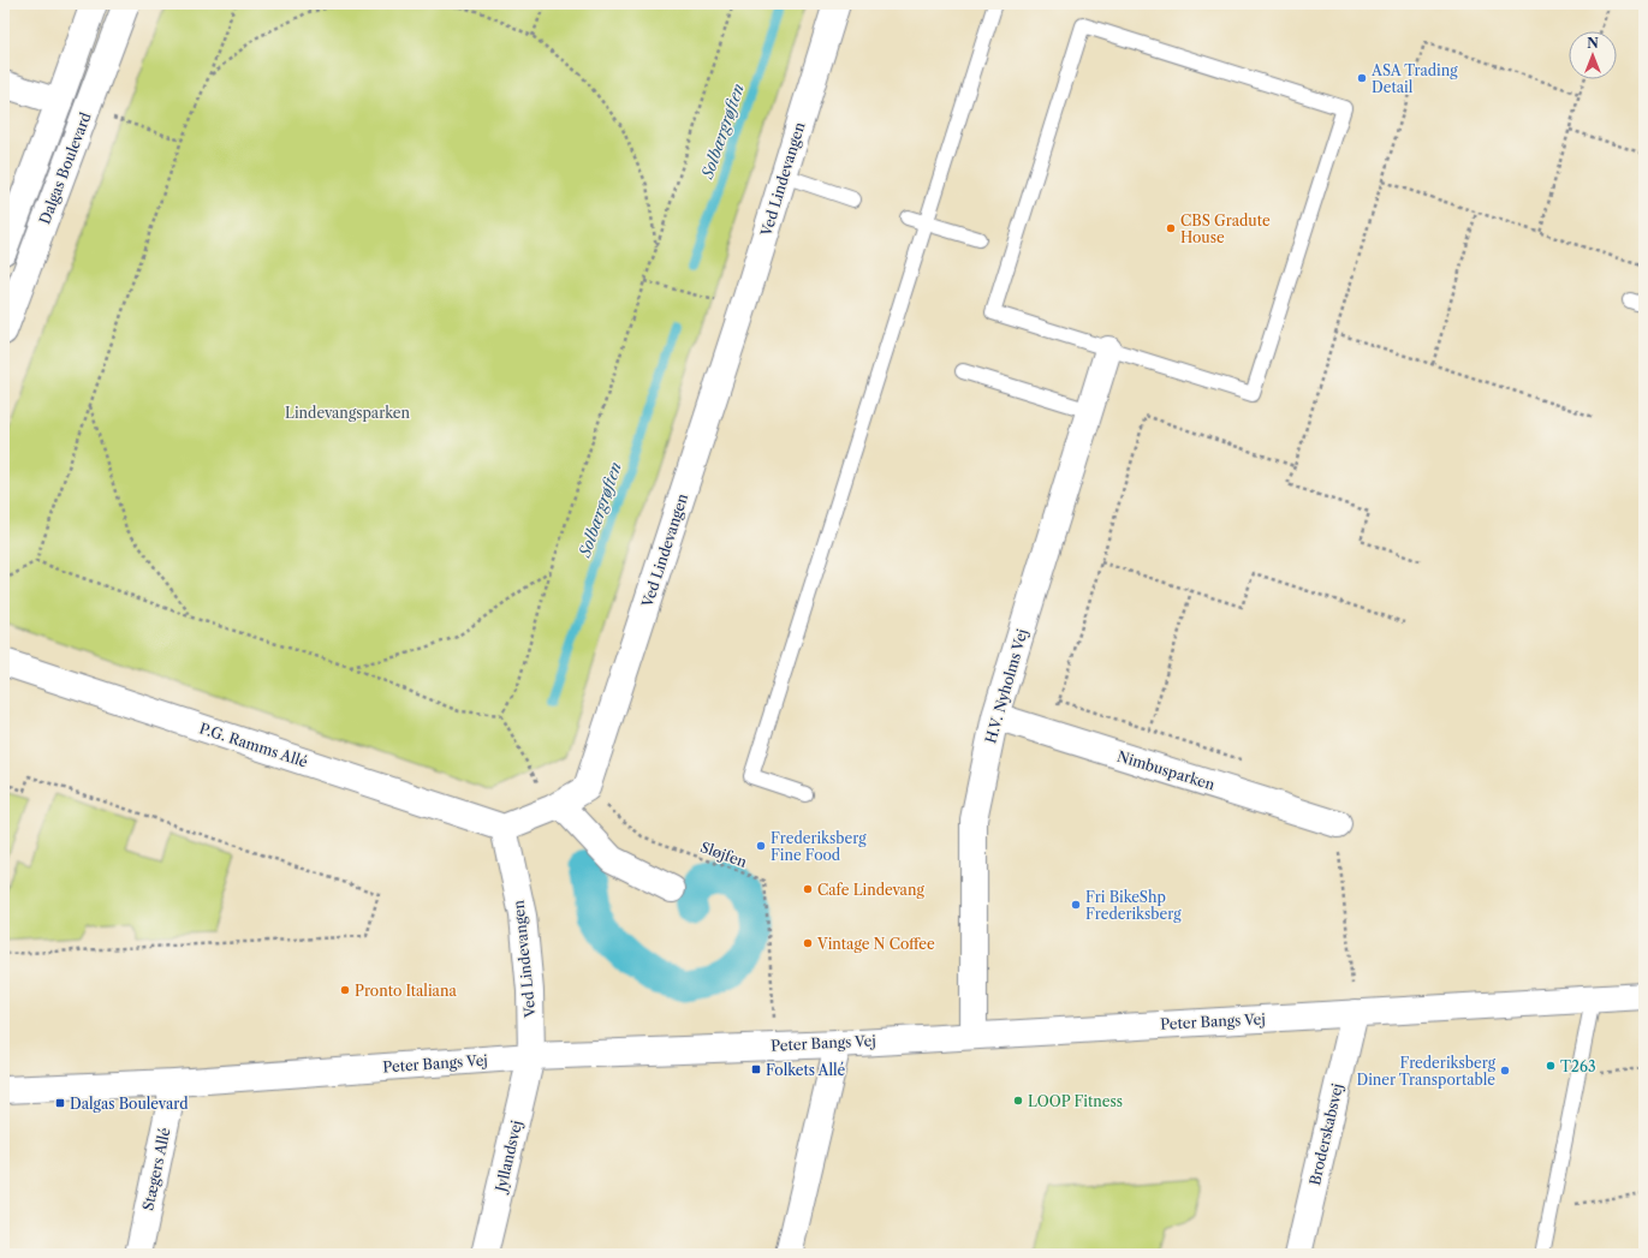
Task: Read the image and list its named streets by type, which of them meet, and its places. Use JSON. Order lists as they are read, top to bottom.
{
  "streets": {
    "street": [
      "Dalgas Boulevard",
      "Ved Lindevangen",
      "H.V. Nyholms Vej",
      "P.G. Ramms Allé",
      "Nimbusparken",
      "Peter Bangs Vej",
      "Broderskabsvej",
      "Jyllandsvej",
      "Stægers Allé"
    ],
    "path": ["Sløjfen"]
  },
  "crossings": [
    ["Ved Lindevangen", "P.G. Ramms Allé"],
    ["Ved Lindevangen", "Sløjfen"],
    ["Ved Lindevangen", "Peter Bangs Vej"],
    ["Ved Lindevangen", "Jyllandsvej"],
    ["H.V. Nyholms Vej", "Nimbusparken"],
    ["H.V. Nyholms Vej", "Peter Bangs Vej"],
    ["Sløjfen", "Peter Bangs Vej"],
    ["Peter Bangs Vej", "Broderskabsvej"],
    ["Peter Bangs Vej", "Jyllandsvej"],
    ["Peter Bangs Vej", "Stægers Allé"]
  ],
  "water": ["Solbærgrøften"],
  "parks": ["Lindevangsparken"],
  "places": {
    "other": [
      "ASA Trading Detail",
      "CBS Gradute House",
      "Frederiksberg Fine Food",
      "Cafe Lindevang",
      "Fri BikeShp Frederiksberg",
      "Vintage N Coffee",
      "Pronto Italiana",
      "T263",
      "Frederiksberg Diner Transportable",
      "LOOP Fitness"
    ],
    "transit": ["Folkets Allé", "Dalgas Boulevard"]
  },
  "north": "top"
}
